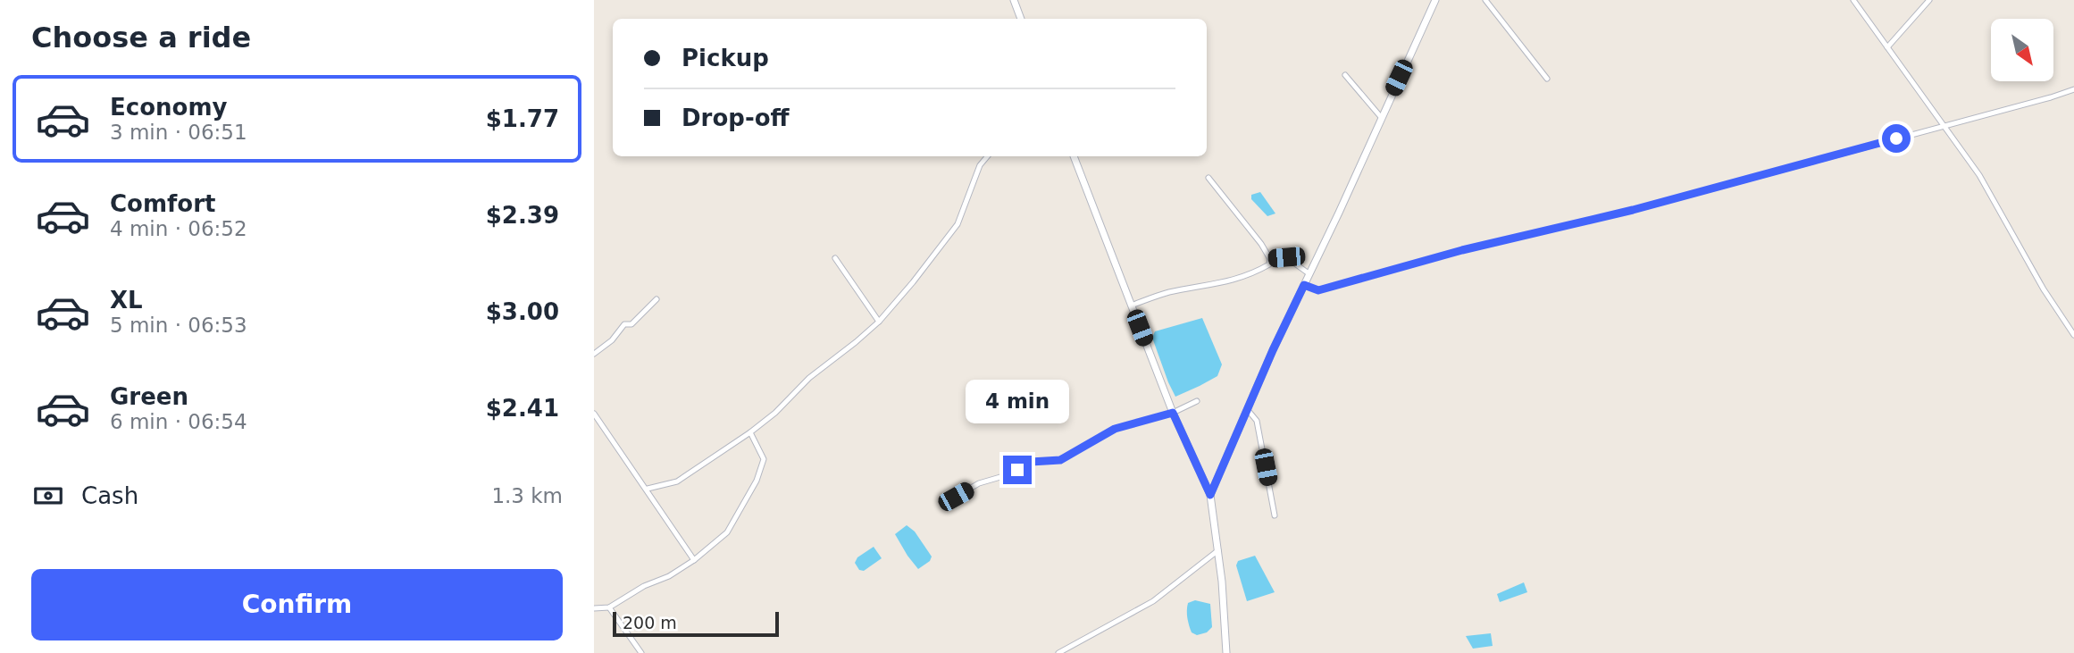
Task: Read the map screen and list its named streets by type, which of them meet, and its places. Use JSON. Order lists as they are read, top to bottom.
{
  "scale_bar": "200 m",
  "north": "bottom right",
  "page": {
    "heading": "Choose a ride",
    "banner": ["Pickup", "Drop-off"],
    "list": [
      {
        "name": "Economy",
        "note": "3 min · 06:51",
        "value": "$1.77"
      },
      {
        "name": "Comfort",
        "note": "4 min · 06:52",
        "value": "$2.39"
      },
      {
        "name": "XL",
        "note": "5 min · 06:53",
        "value": "$3.00"
      },
      {
        "name": "Green",
        "note": "6 min · 06:54",
        "value": "$2.41"
      }
    ],
    "bubble": "4 min",
    "pay": ["Cash", "1.3 km"],
    "buttons": "Confirm",
    "scale": "200 m"
  }
}
